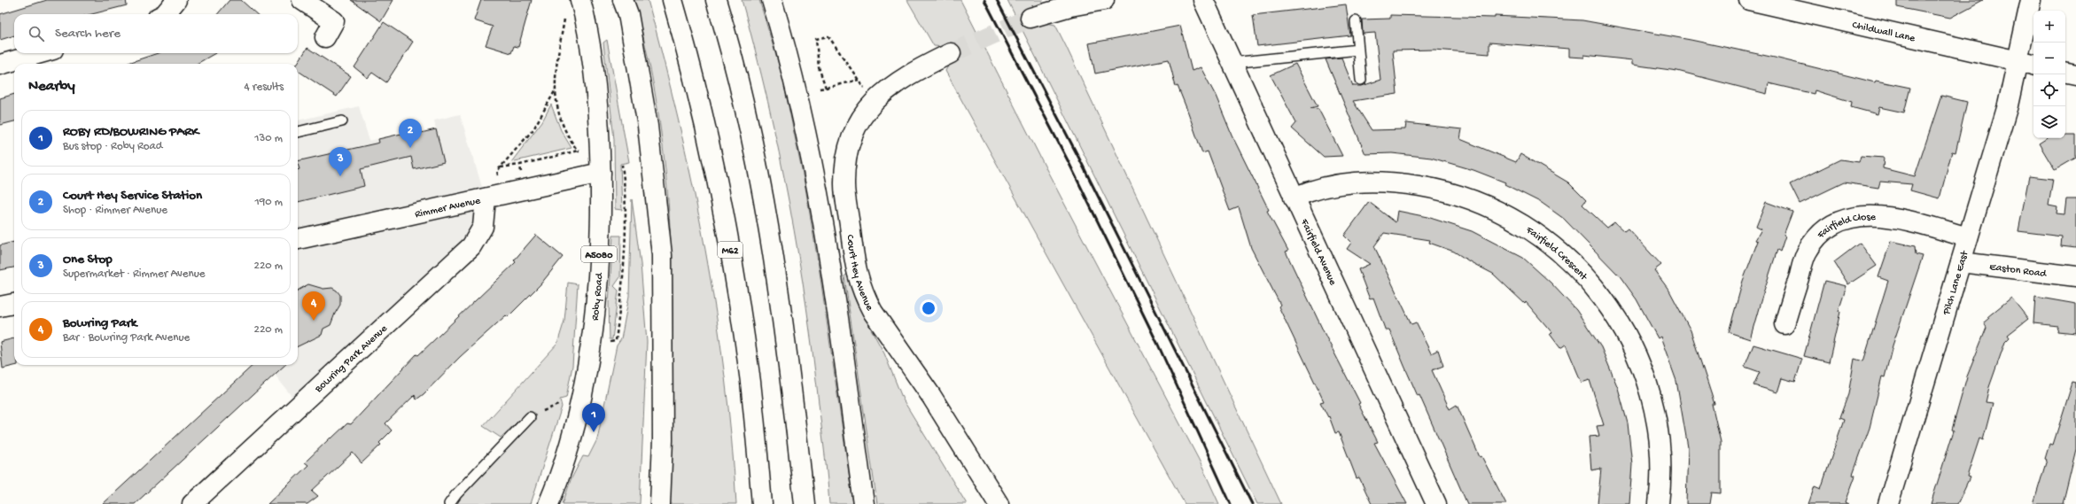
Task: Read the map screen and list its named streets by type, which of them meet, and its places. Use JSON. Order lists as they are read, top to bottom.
{
  "streets": {
    "main road": [
      "Childwall Lane",
      "Rimmer Avenue",
      "Fairfield Close",
      "M62",
      "Fairfield Avenue",
      "Fairfield Crescent",
      "A5080",
      "Easton Road",
      "Court Hey Avenue",
      "Pilch Lane East",
      "Roby Road",
      "Bowring Park Avenue"
    ]
  },
  "crossings": [
    ["Childwall Lane", "Pilch Lane East"],
    ["Rimmer Avenue", "Roby Road"],
    ["Rimmer Avenue", "Bowring Park Avenue"],
    ["Fairfield Close", "Pilch Lane East"],
    ["Fairfield Avenue", "Fairfield Crescent"],
    ["Easton Road", "Pilch Lane East"]
  ],
  "page": {
    "map_buttons": ["+", "−"],
    "search": "Search here",
    "heading": ["Nearby", "4 results"],
    "list": [
      {
        "mark": "1",
        "name": "ROBY RD/BOWRING PARK",
        "note": "Bus stop · Roby Road",
        "value": "130 m"
      },
      {
        "mark": "2",
        "name": "Court Hey Service Station",
        "note": "Shop · Rimmer Avenue",
        "value": "190 m"
      },
      {
        "mark": "3",
        "name": "One Stop",
        "note": "Supermarket · Rimmer Avenue",
        "value": "220 m"
      },
      {
        "mark": "4",
        "name": "Bowring Park",
        "note": "Bar · Bowring Park Avenue",
        "value": "220 m"
      }
    ],
    "pins": [
      "2",
      "3",
      "4",
      "1"
    ]
  }
}
